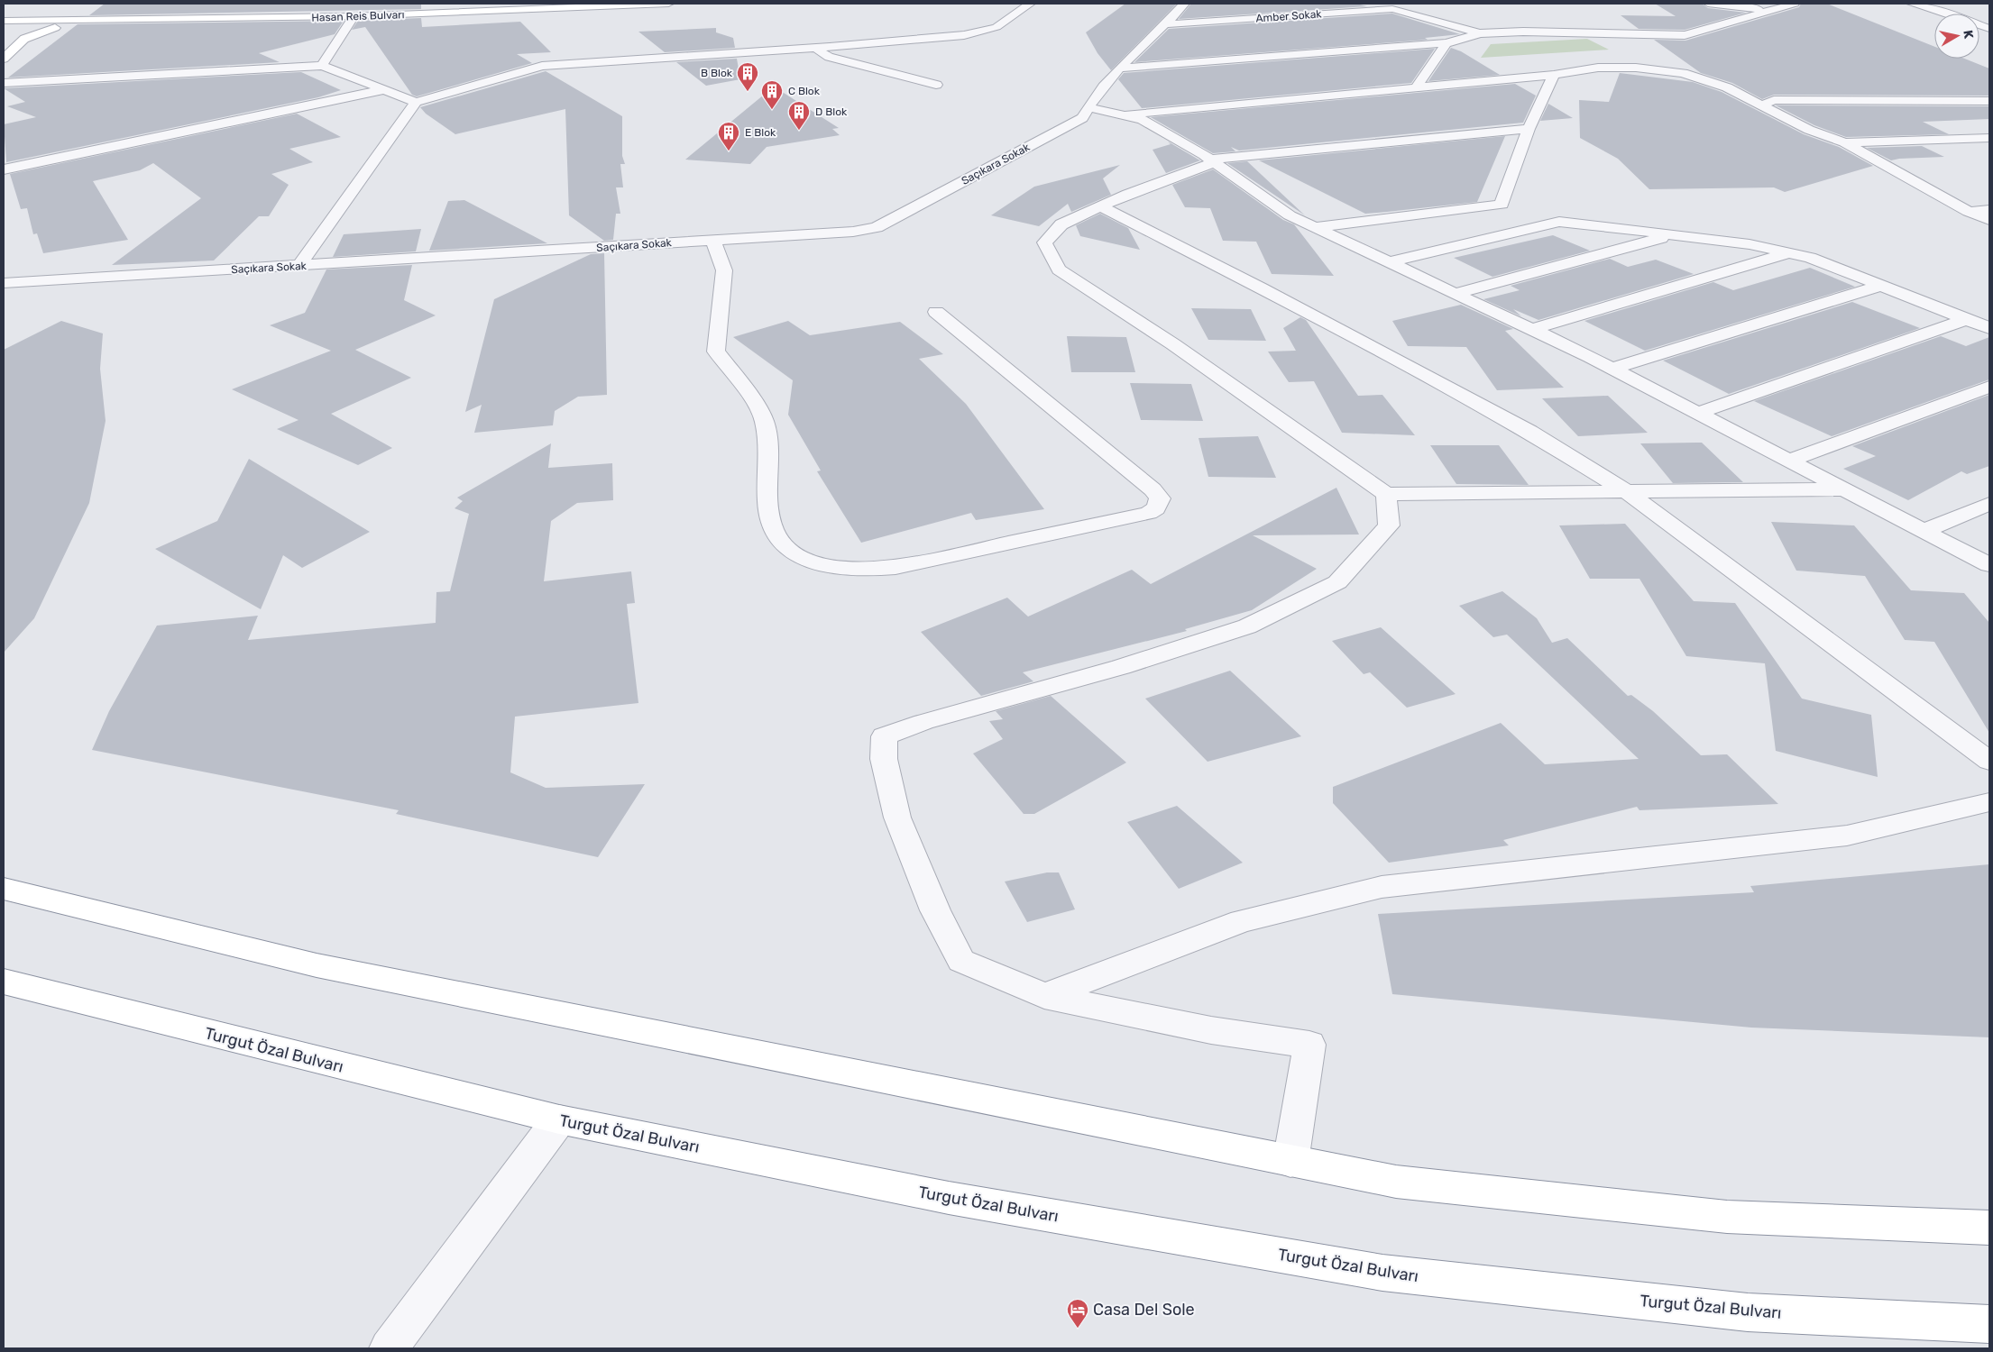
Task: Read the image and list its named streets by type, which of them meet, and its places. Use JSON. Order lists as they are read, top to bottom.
{
  "streets": {
    "main road": ["Hasan Reis Bulvarı", "Turgut Özal Bulvarı"],
    "street": ["Amber Sokak", "Saçıkara Sokak"]
  },
  "crossings": [
    ["Amber Sokak", "Saçıkara Sokak"]
  ],
  "places": {
    "building": [
      "B Blok",
      "C Blok",
      "D Blok",
      "E Blok"
    ],
    "hotel": ["Casa Del Sole"]
  },
  "north": "right"
}
